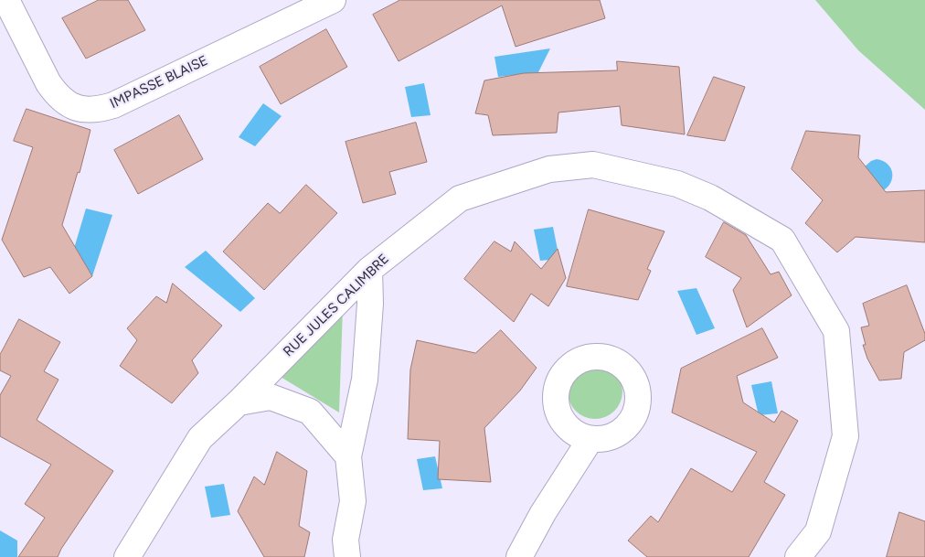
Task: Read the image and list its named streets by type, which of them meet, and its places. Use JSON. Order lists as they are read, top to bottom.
{
  "streets": {
    "street": ["IMPASSE BLAISE", "RUE JULES CALIMBRE"]
  }
}
